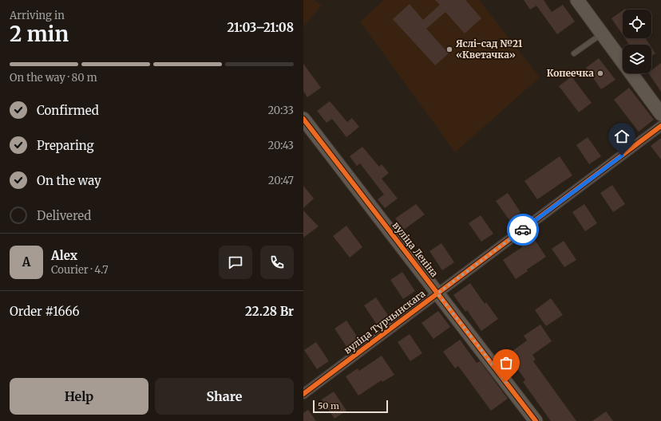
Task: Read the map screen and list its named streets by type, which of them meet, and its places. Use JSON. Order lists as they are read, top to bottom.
{
  "streets": {
    "street": ["вуліца Леніна", "вуліца Турчынскага"]
  },
  "crossings": [
    ["вуліца Леніна", "вуліца Турчынскага"]
  ],
  "places": ["Яслі-сад №21 «Кветачка»", "Копеечка"],
  "scale_bar": "50 m",
  "page": {
    "heading": ["2 min", "Arriving in", "21:03–21:08"],
    "panel": [
      "Alex",
      "Courier · 4.7",
      "Order #1666",
      "22.28 Br"
    ],
    "bar": "On the way · 80 m",
    "list": [
      ["Confirmed", "20:33"],
      ["Preparing", "20:43"],
      ["On the way", "20:47"],
      "Delivered"
    ],
    "round": "A",
    "buttons": ["Help", "Share"],
    "scale": "50 m"
  }
}
